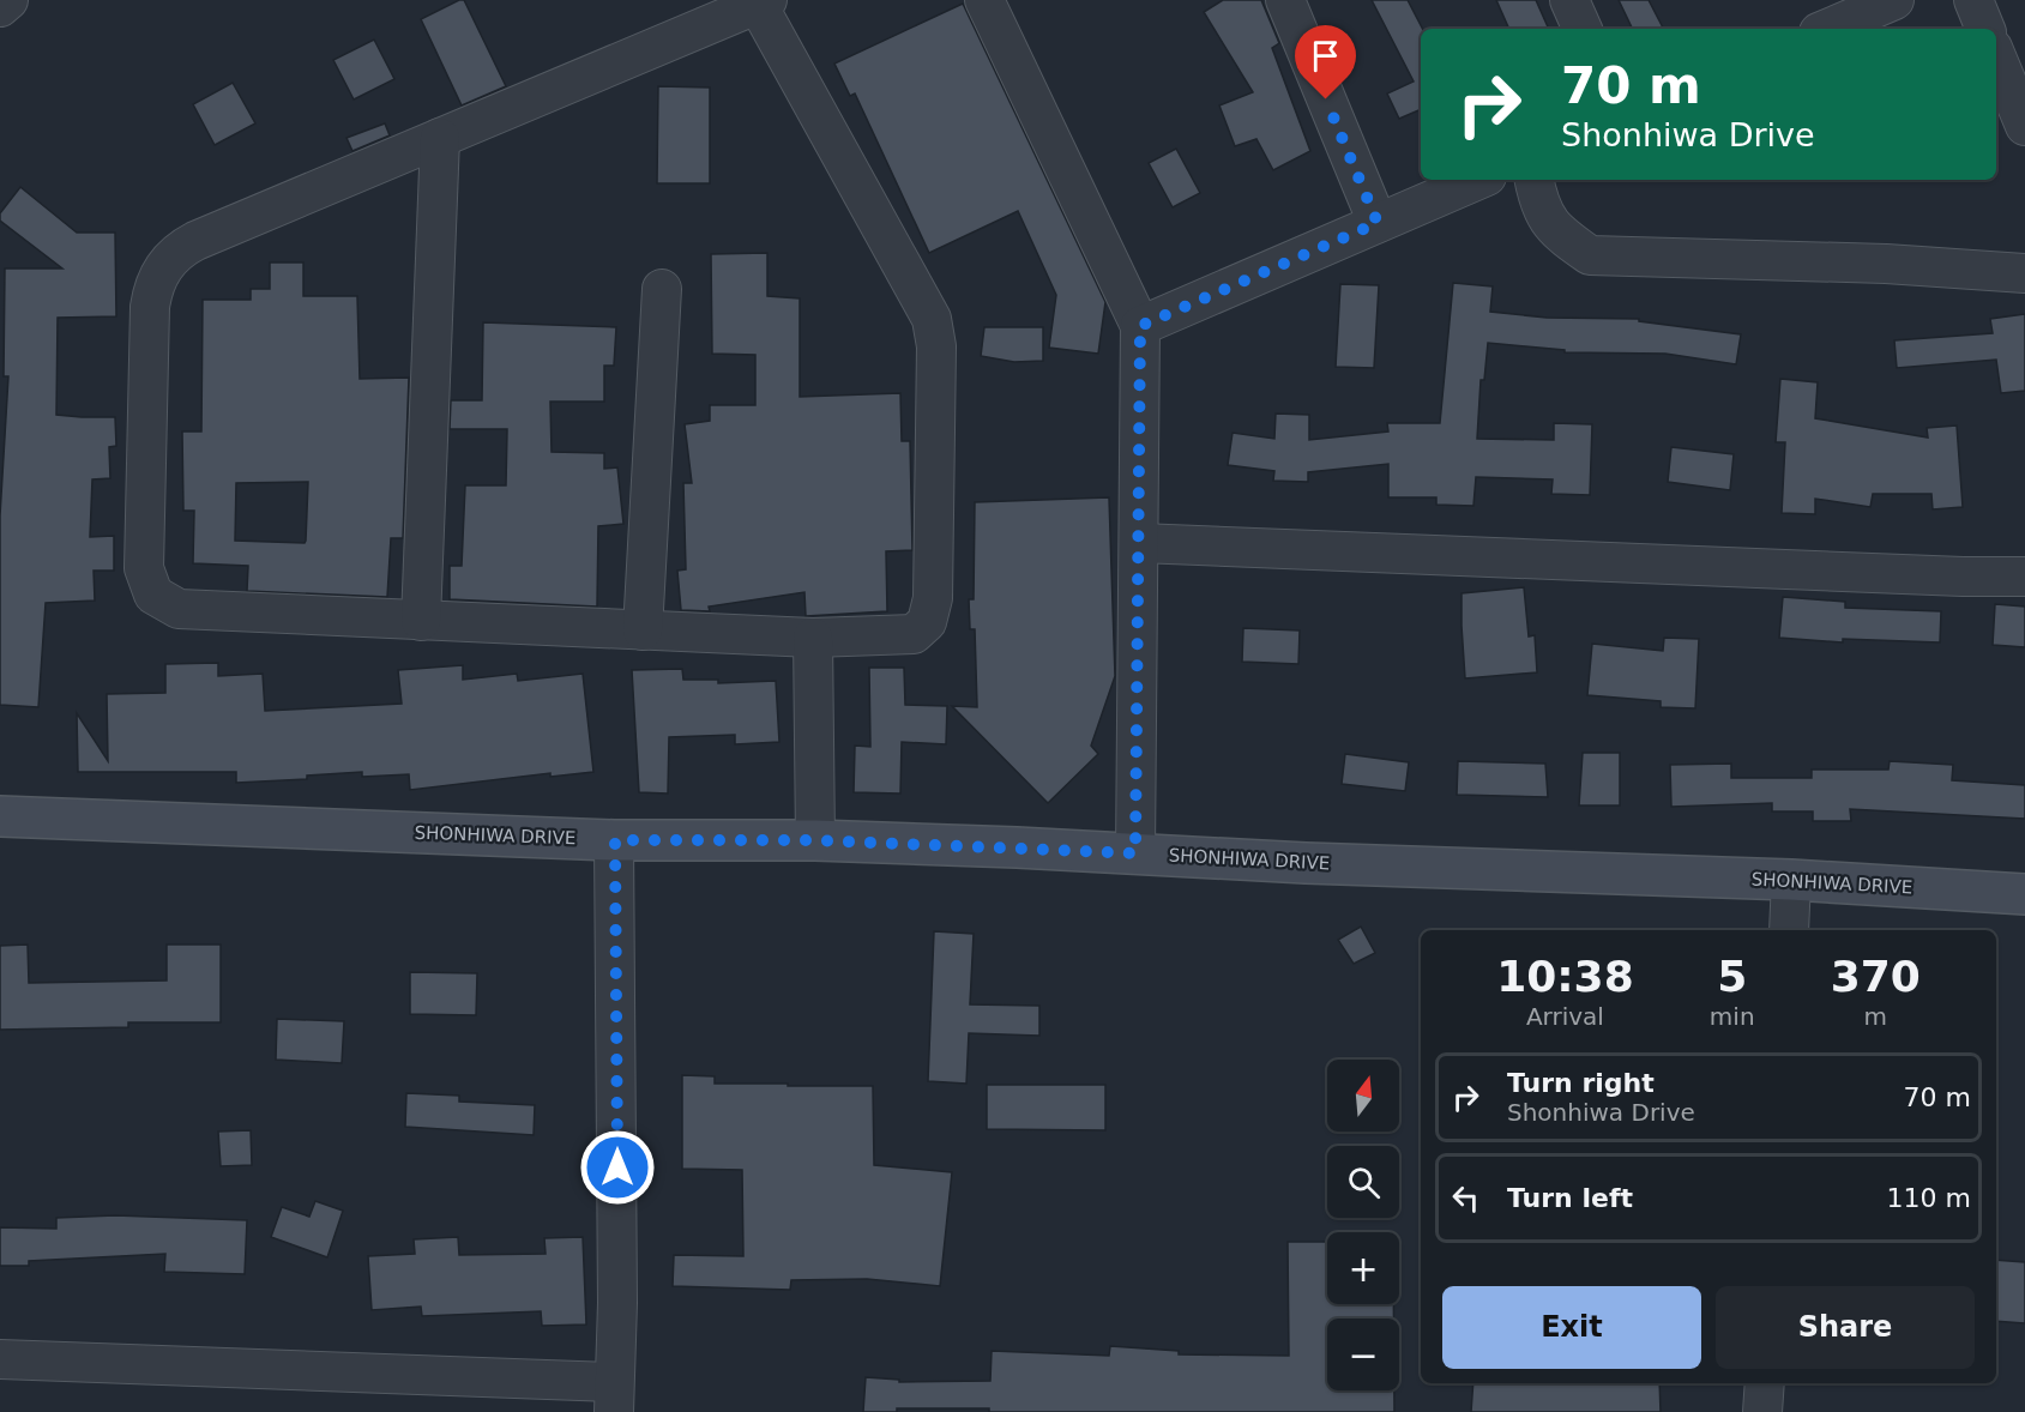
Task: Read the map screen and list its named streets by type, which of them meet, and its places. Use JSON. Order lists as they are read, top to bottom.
{
  "streets": {
    "street": ["SHONHIWA DRIVE"]
  },
  "north": "top",
  "page": {
    "turn": ["70 m", "Shonhiwa Drive"],
    "eta": [
      "10:38",
      "Arrival",
      "5",
      "min",
      "370",
      "m"
    ],
    "list": [
      {
        "name": "Turn right",
        "note": "Shonhiwa Drive",
        "value": "70 m"
      },
      {
        "name": "Turn left",
        "value": "110 m"
      }
    ],
    "map_buttons": ["+", "−"],
    "buttons": ["Exit", "Share"]
  }
}
